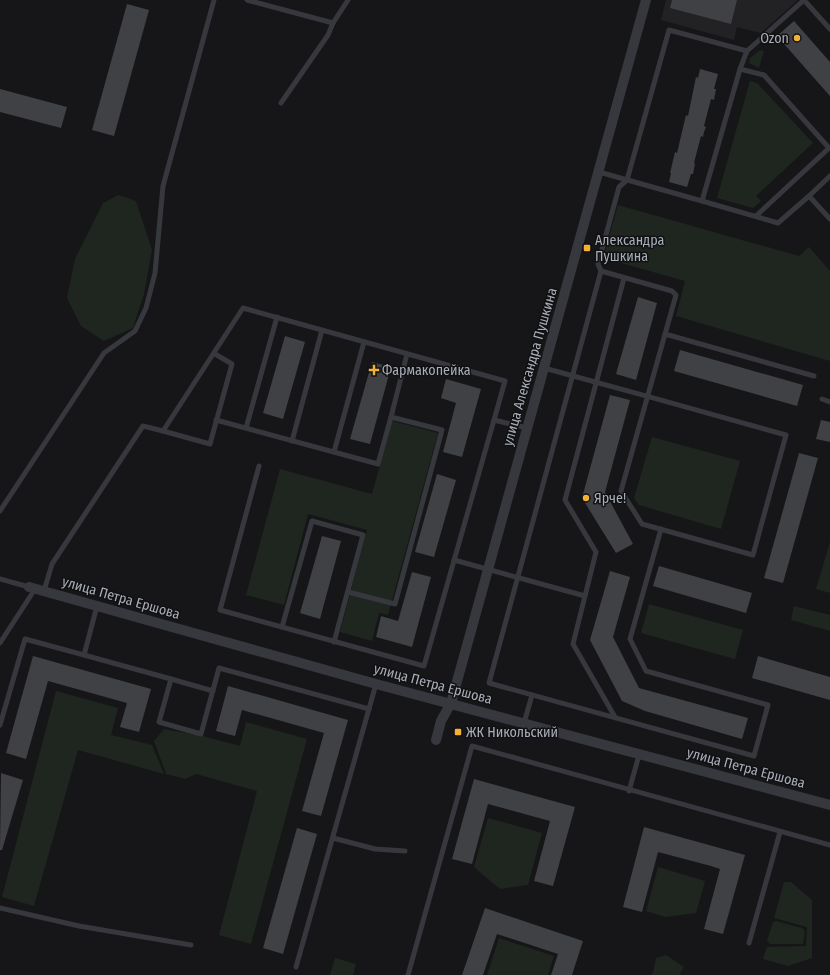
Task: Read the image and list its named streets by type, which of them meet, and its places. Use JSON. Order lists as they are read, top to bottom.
{
  "streets": {
    "street": ["улица Александра Пушкина", "улица Петра Ершова"]
  },
  "crossings": [
    ["улица Александра Пушкина", "улица Петра Ершова"]
  ],
  "places": {
    "other": ["Ozon", "Ярче!"],
    "transit": ["Александра Пушкина", "ЖК Никольский"],
    "health": ["Фармакопейка"]
  }
}
